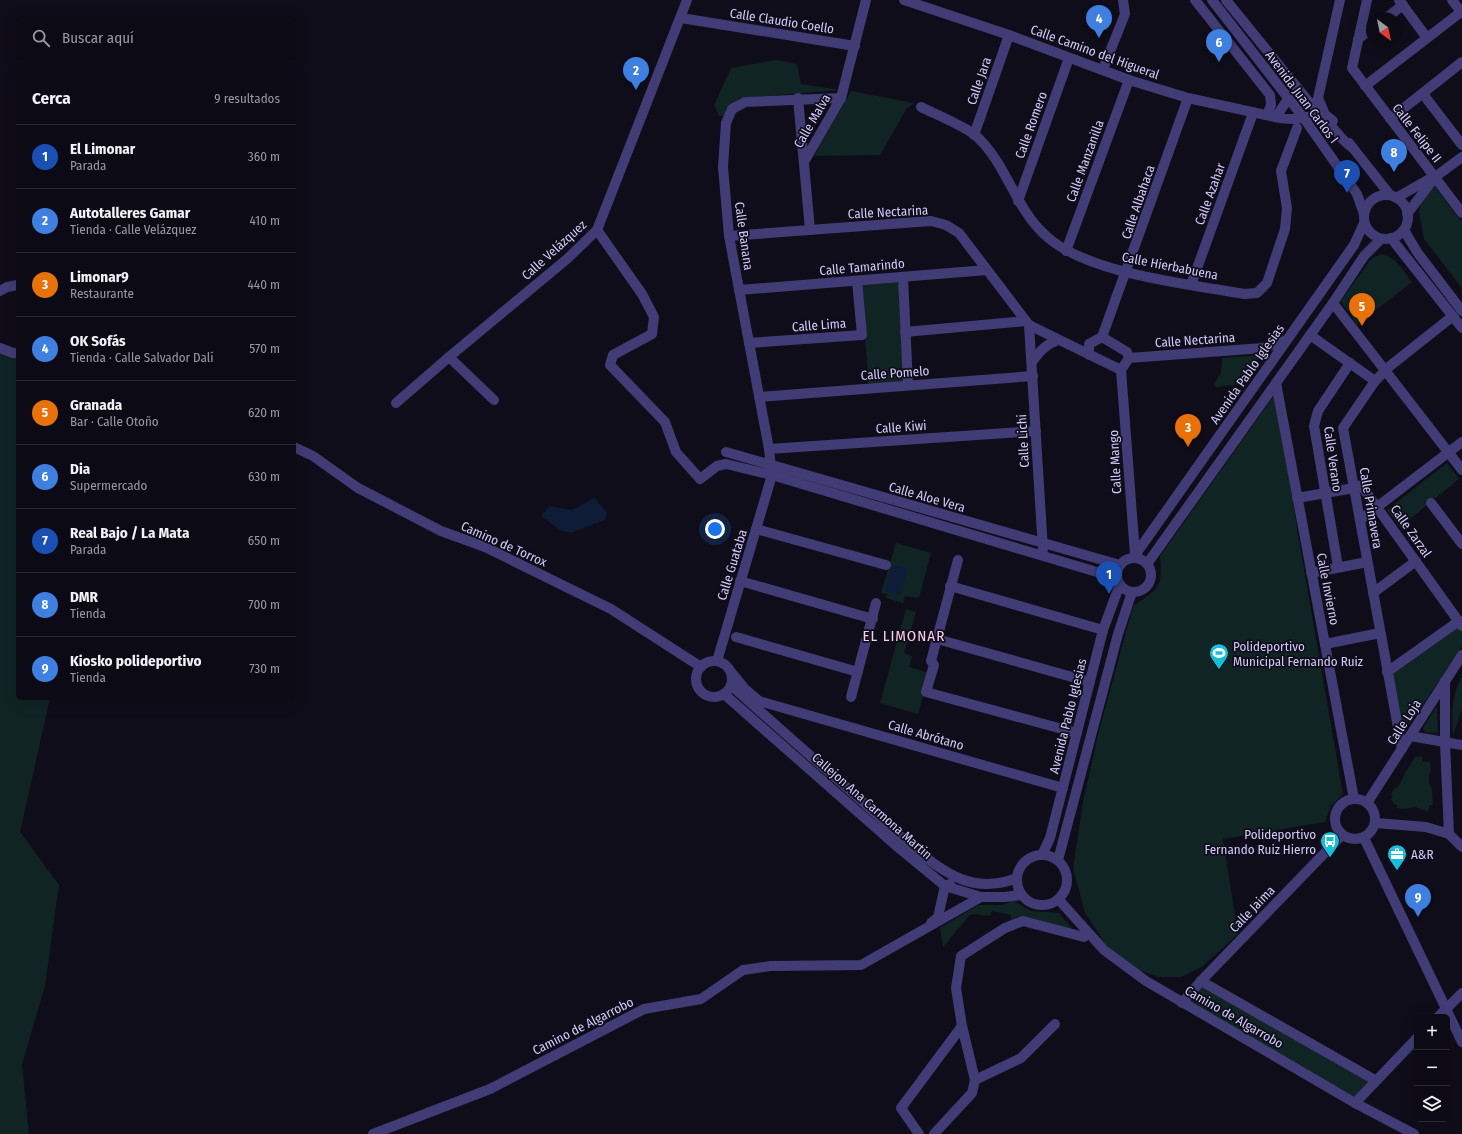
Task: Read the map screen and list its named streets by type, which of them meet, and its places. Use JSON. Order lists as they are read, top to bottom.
{
  "streets": {
    "street": [
      "Calle Claudio Coello",
      "Calle Camino del Higueral",
      "Calle Jara",
      "Avenida Juan Carlos I",
      "Calle Malva",
      "Calle Romero",
      "Calle Felipe II",
      "Calle Manzanilla",
      "Calle Azahar",
      "Calle Albahaca",
      "Calle Nectarina",
      "Calle Banana",
      "Calle Velázquez",
      "Calle Hierbabuena",
      "Calle Tamarindo",
      "Calle Lima",
      "Calle Pomelo",
      "Avenida Pablo Iglesias",
      "Calle Kiwi",
      "Calle Lichi",
      "Calle Verano",
      "Calle Mango",
      "Calle Aloe Vera",
      "Calle Primavera",
      "Calle Zarzal",
      "Camino de Torrox",
      "Calle Guataba",
      "Calle Invierno",
      "Calle Loja",
      "Calle Abrótano",
      "Callejon Ana Carmona Martin",
      "Calle Jaima",
      "Camino de Algarrobo"
    ]
  },
  "crossings": [
    ["Calle Claudio Coello", "Calle Malva"],
    ["Calle Claudio Coello", "Calle Velázquez"],
    ["Calle Camino del Higueral", "Calle Jara"],
    ["Calle Camino del Higueral", "Avenida Juan Carlos I"],
    ["Calle Camino del Higueral", "Calle Romero"],
    ["Calle Camino del Higueral", "Calle Manzanilla"],
    ["Calle Camino del Higueral", "Calle Azahar"],
    ["Calle Camino del Higueral", "Calle Albahaca"],
    ["Calle Camino del Higueral", "Calle Hierbabuena"],
    ["Calle Jara", "Calle Hierbabuena"],
    ["Avenida Juan Carlos I", "Avenida Pablo Iglesias"],
    ["Calle Malva", "Calle Nectarina"],
    ["Calle Malva", "Calle Banana"],
    ["Calle Romero", "Calle Hierbabuena"],
    ["Calle Manzanilla", "Calle Hierbabuena"],
    ["Calle Azahar", "Calle Hierbabuena"],
    ["Calle Albahaca", "Calle Hierbabuena"],
    ["Calle Nectarina", "Calle Banana"],
    ["Calle Nectarina", "Calle Tamarindo"],
    ["Calle Nectarina", "Avenida Pablo Iglesias"],
    ["Calle Nectarina", "Calle Lichi"],
    ["Calle Nectarina", "Calle Mango"],
    ["Calle Banana", "Calle Tamarindo"],
    ["Calle Banana", "Calle Lima"],
    ["Calle Banana", "Calle Pomelo"],
    ["Calle Banana", "Calle Kiwi"],
    ["Calle Banana", "Calle Aloe Vera"],
    ["Calle Banana", "Calle Guataba"],
    ["Calle Velázquez", "Calle Aloe Vera"],
    ["Calle Tamarindo", "Calle Lima"],
    ["Calle Pomelo", "Calle Lichi"],
    ["Avenida Pablo Iglesias", "Calle Mango"],
    ["Avenida Pablo Iglesias", "Calle Aloe Vera"],
    ["Avenida Pablo Iglesias", "Calle Abrótano"],
    ["Avenida Pablo Iglesias", "Callejon Ana Carmona Martin"],
    ["Avenida Pablo Iglesias", "Camino de Algarrobo"],
    ["Calle Kiwi", "Calle Lichi"],
    ["Calle Lichi", "Calle Aloe Vera"],
    ["Calle Mango", "Calle Aloe Vera"],
    ["Calle Aloe Vera", "Calle Guataba"],
    ["Calle Primavera", "Calle Zarzal"],
    ["Calle Primavera", "Calle Loja"],
    ["Camino de Torrox", "Calle Guataba"],
    ["Camino de Torrox", "Calle Abrótano"],
    ["Camino de Torrox", "Callejon Ana Carmona Martin"],
    ["Calle Guataba", "Calle Abrótano"],
    ["Calle Guataba", "Callejon Ana Carmona Martin"],
    ["Calle Invierno", "Calle Loja"],
    ["Calle Invierno", "Calle Jaima"],
    ["Calle Loja", "Calle Jaima"],
    ["Calle Abrótano", "Callejon Ana Carmona Martin"],
    ["Callejon Ana Carmona Martin", "Camino de Algarrobo"],
    ["Calle Jaima", "Camino de Algarrobo"]
  ],
  "districts": ["EL LIMONAR"],
  "places": {
    "sports": ["Polideportivo Municipal Fernando Ruiz"],
    "bus stop": ["Polideportivo Fernando Ruiz Hierro"],
    "office": ["A&R"]
  },
  "north": "bottom right",
  "page": {
    "pins": [
      "4",
      "6",
      "2",
      "8",
      "7",
      "5",
      "3",
      "1",
      "9"
    ],
    "search": "Buscar aquí",
    "heading": ["Cerca", "9 resultados"],
    "list": [
      {
        "mark": "1",
        "name": "El Limonar",
        "note": "Parada",
        "value": "360 m"
      },
      {
        "mark": "2",
        "name": "Autotalleres Gamar",
        "note": "Tienda · Calle Velázquez",
        "value": "410 m"
      },
      {
        "mark": "3",
        "name": "Limonar9",
        "note": "Restaurante",
        "value": "440 m"
      },
      {
        "mark": "4",
        "name": "OK Sofás",
        "note": "Tienda · Calle Salvador Dalí",
        "value": "570 m"
      },
      {
        "mark": "5",
        "name": "Granada",
        "note": "Bar · Calle Otoño",
        "value": "620 m"
      },
      {
        "mark": "6",
        "name": "Dia",
        "note": "Supermercado",
        "value": "630 m"
      },
      {
        "mark": "7",
        "name": "Real Bajo / La Mata",
        "note": "Parada",
        "value": "650 m"
      },
      {
        "mark": "8",
        "name": "DMR",
        "note": "Tienda",
        "value": "700 m"
      },
      {
        "mark": "9",
        "name": "Kiosko polideportivo",
        "note": "Tienda",
        "value": "730 m"
      }
    ],
    "map_buttons": ["+", "−"]
  }
}
